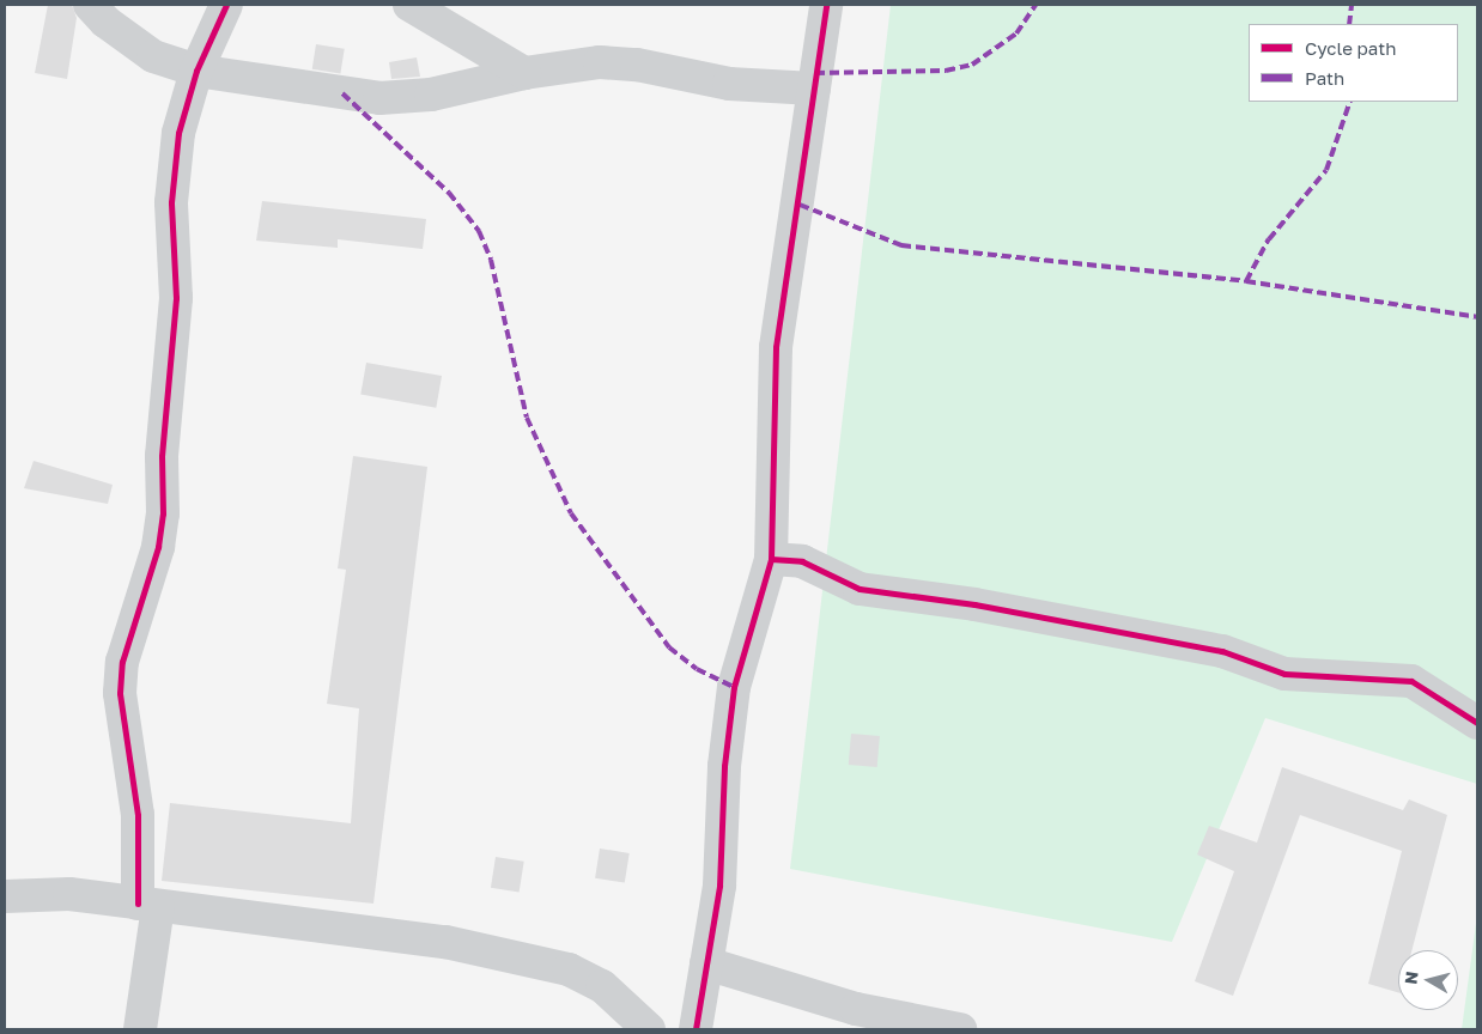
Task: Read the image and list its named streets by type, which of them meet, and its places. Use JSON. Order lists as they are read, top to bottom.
{
  "legend": ["Cycle path", "Path"],
  "north": "left"
}
